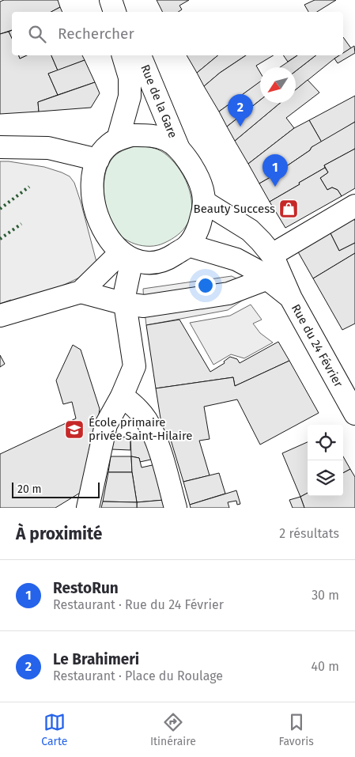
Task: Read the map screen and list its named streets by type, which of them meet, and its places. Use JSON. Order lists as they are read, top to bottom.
{
  "streets": {
    "main road": ["Rue de la Gare", "Rue du 24 Février"]
  },
  "crossings": [
    ["Rue de la Gare", "Rue du 24 Février"]
  ],
  "places": {
    "shop": ["Beauty Success"],
    "school or university": ["École primaire privée Saint-Hilaire"]
  },
  "scale_bar": "20 m",
  "north": "bottom left",
  "page": {
    "search": "Rechercher",
    "pins": ["2", "1"],
    "scale": "20 m",
    "heading": ["À proximité", "2 résultats"],
    "list": [
      {
        "mark": "1",
        "name": "RestoRun",
        "note": "Restaurant · Rue du 24 Février",
        "value": "30 m"
      },
      {
        "mark": "2",
        "name": "Le Brahimeri",
        "note": "Restaurant · Place du Roulage",
        "value": "40 m"
      }
    ],
    "nav": ["Carte", "Itinéraire", "Favoris"]
  }
}
